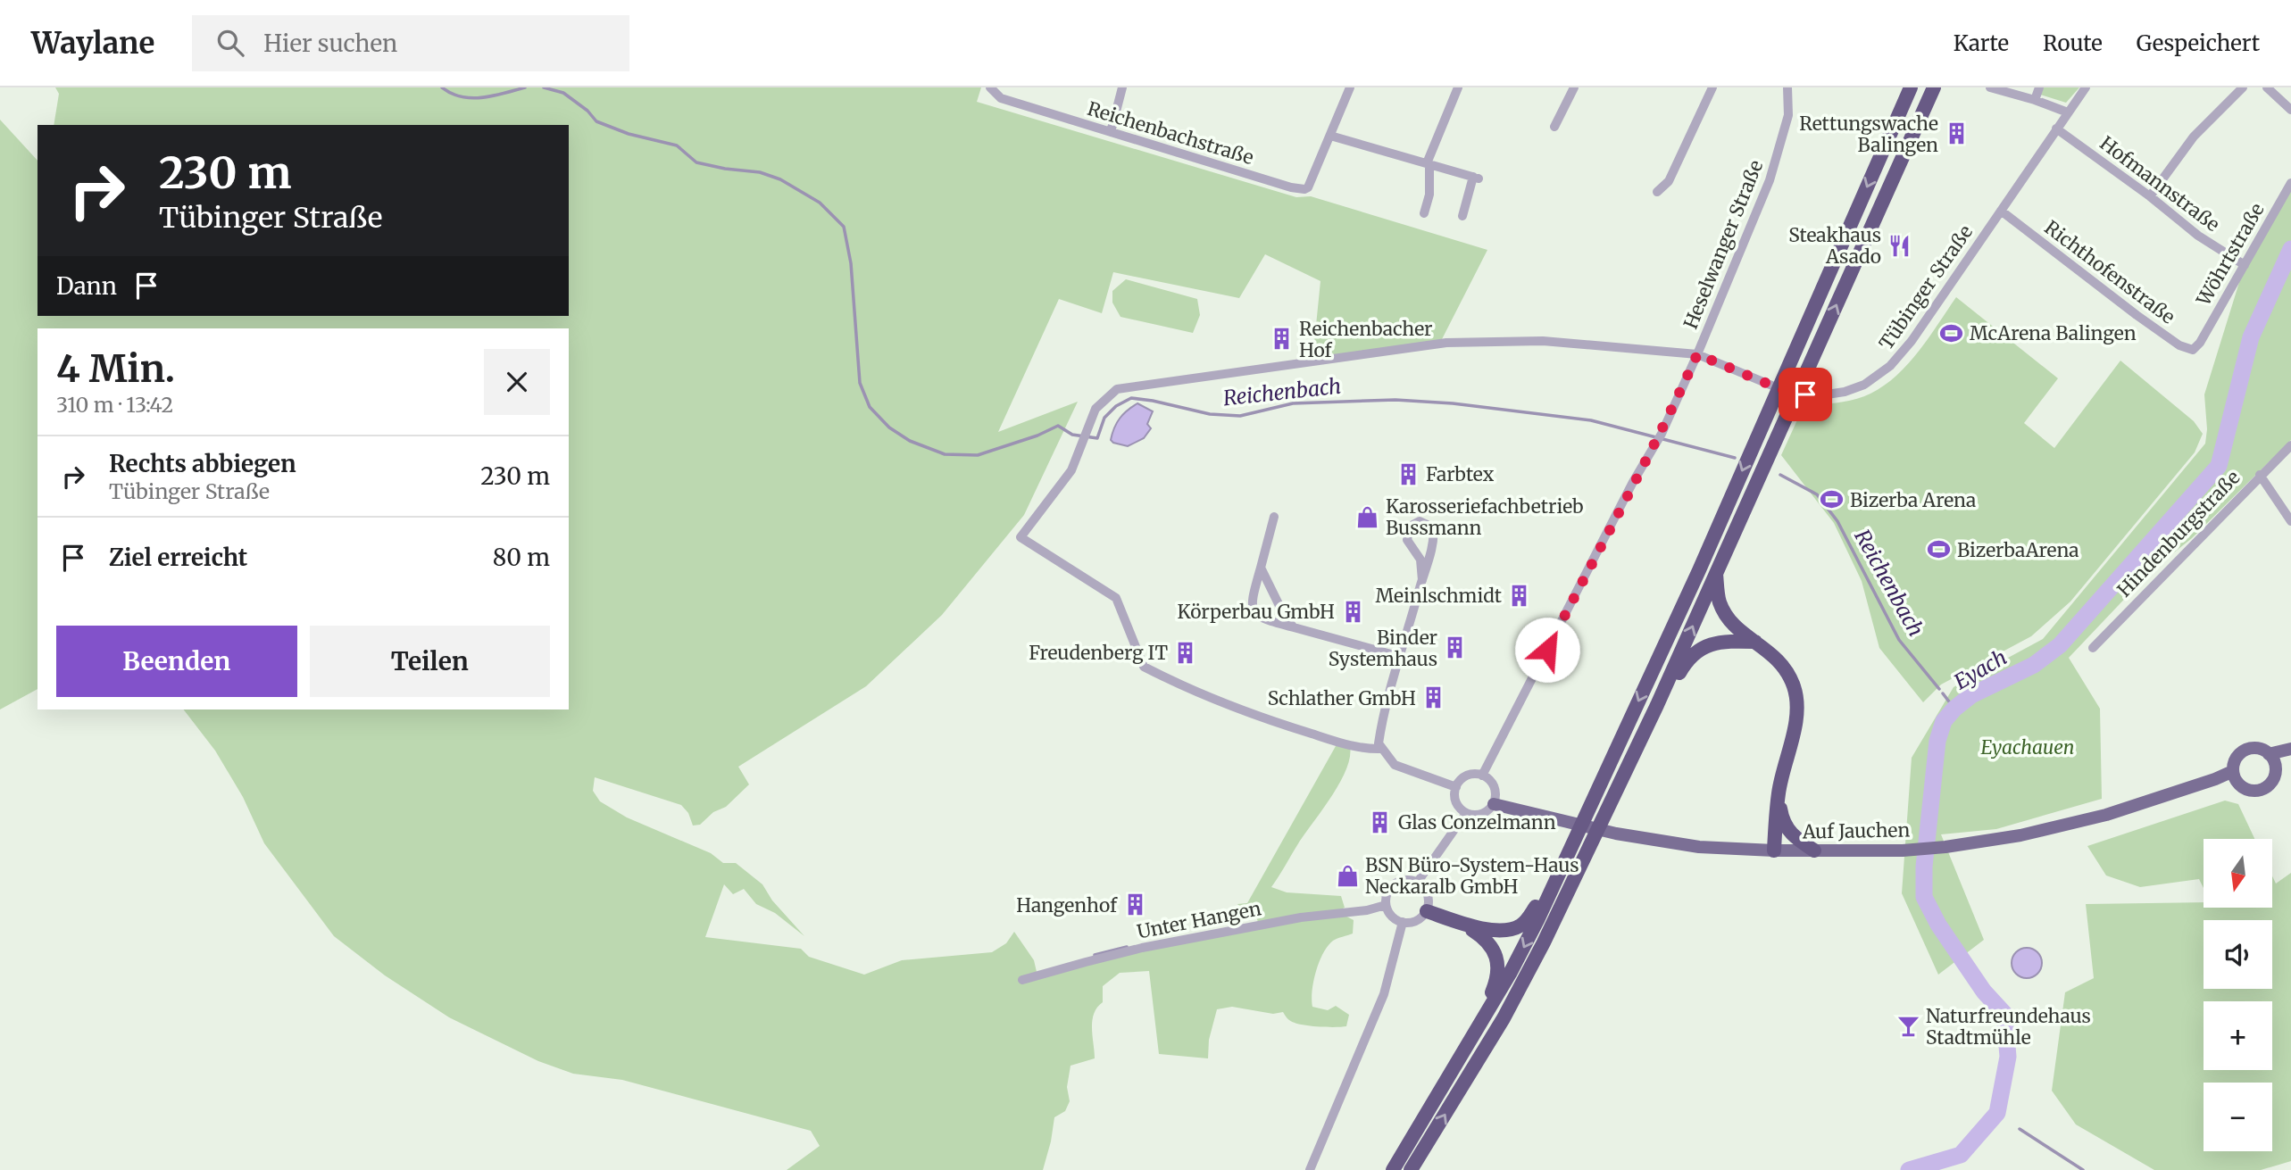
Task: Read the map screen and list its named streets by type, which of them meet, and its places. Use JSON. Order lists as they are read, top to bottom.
{
  "streets": {
    "main road": ["Auf Jauchen"],
    "street": [
      "Reichenbachstraße",
      "Hofmannstraße",
      "Heselwanger Straße",
      "Wöhrtstraße",
      "Richthofenstraße",
      "Tübinger Straße",
      "Hindenburgstraße",
      "Unter Hangen"
    ]
  },
  "crossings": [
    ["Hofmannstraße", "Wöhrtstraße"],
    ["Hofmannstraße", "Tübinger Straße"],
    ["Heselwanger Straße", "Tübinger Straße"],
    ["Heselwanger Straße", "Auf Jauchen"],
    ["Wöhrtstraße", "Richthofenstraße"],
    ["Richthofenstraße", "Tübinger Straße"]
  ],
  "water": ["Reichenbach", "Eyach"],
  "parks": ["Eyachauen"],
  "places": {
    "building": [
      "Rettungswache Balingen",
      "Reichenbacher Hof",
      "Farbtex",
      "Meinlschmidt",
      "Körperbau GmbH",
      "Binder Systemhaus",
      "Freudenberg IT",
      "Schlather GmbH",
      "Glas Conzelmann",
      "Hangenhof"
    ],
    "restaurant": ["Steakhaus Asado"],
    "sports": ["McArena Balingen", "Bizerba Arena", "BizerbaArena"],
    "shop": ["Karosseriefachbetrieb Bussmann", "BSN Büro-System-Haus Neckaralb GmbH"],
    "bar": ["Naturfreundehaus Stadtmühle"]
  },
  "north": "bottom",
  "page": {
    "header": "Waylane",
    "search": "Hier suchen",
    "nav": ["Karte", "Route", "Gespeichert"],
    "turn": ["230 m", "Tübinger Straße"],
    "then": "Dann",
    "heading": ["4 Min.", "310 m · 13:42"],
    "list": [
      {
        "name": "Rechts abbiegen",
        "note": "Tübinger Straße",
        "value": "230 m"
      },
      {
        "name": "Ziel erreicht",
        "value": "80 m"
      }
    ],
    "buttons": ["Beenden", "Teilen"],
    "map_buttons": ["+", "−"]
  }
}
